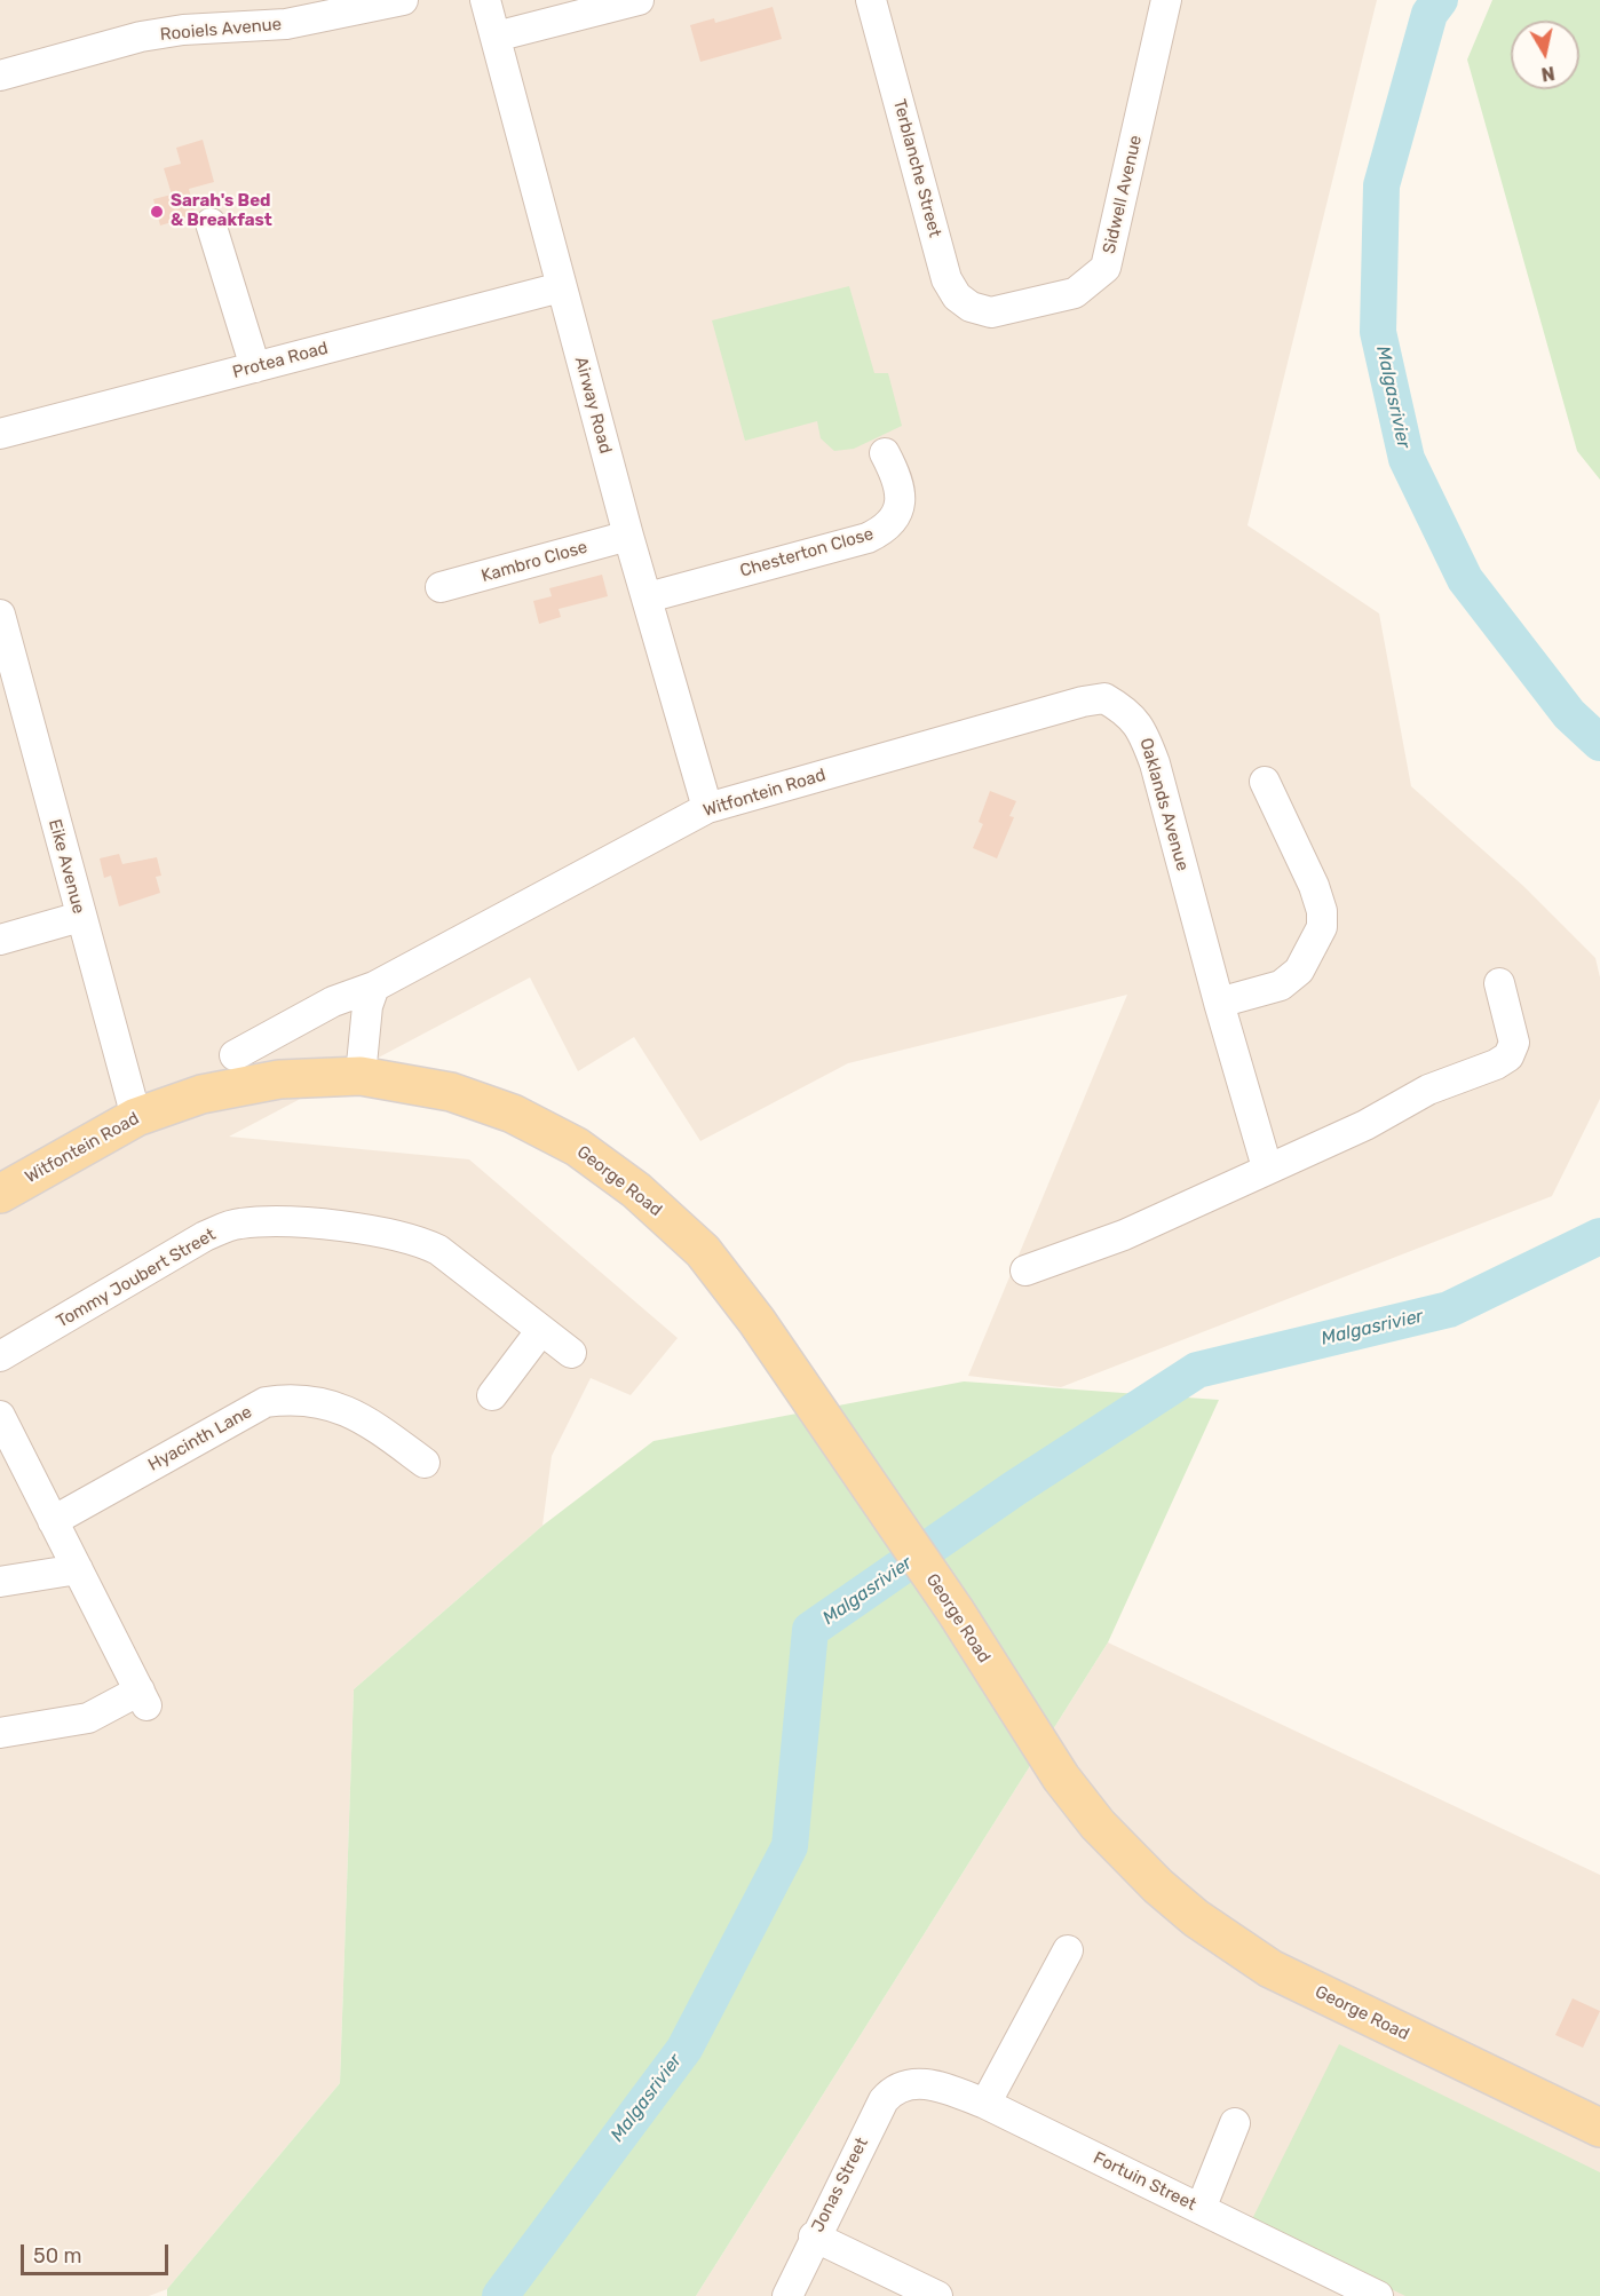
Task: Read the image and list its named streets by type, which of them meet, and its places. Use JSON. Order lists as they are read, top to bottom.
{
  "streets": {
    "main road": ["Witfontein Road", "George Road"],
    "street": [
      "Rooiels Avenue",
      "Terblanche Street",
      "Sidwell Avenue",
      "Protea Road",
      "Airway Road",
      "Chesterton Close",
      "Kambro Close",
      "Oaklands Avenue",
      "Eike Avenue",
      "Tommy Joubert Street",
      "Hyacinth Lane",
      "Fortuin Street",
      "Jonas Street"
    ]
  },
  "crossings": [
    ["Terblanche Street", "Sidwell Avenue"],
    ["Protea Road", "Airway Road"],
    ["Airway Road", "Chesterton Close"],
    ["Airway Road", "Kambro Close"],
    ["Airway Road", "Witfontein Road"],
    ["Witfontein Road", "Oaklands Avenue"],
    ["Witfontein Road", "Eike Avenue"],
    ["Witfontein Road", "George Road"],
    ["Fortuin Street", "Jonas Street"]
  ],
  "water": ["Malgasrivier"],
  "places": ["Sarah's Bed & Breakfast"],
  "scale_bar": "50 m",
  "north": "bottom"
}
